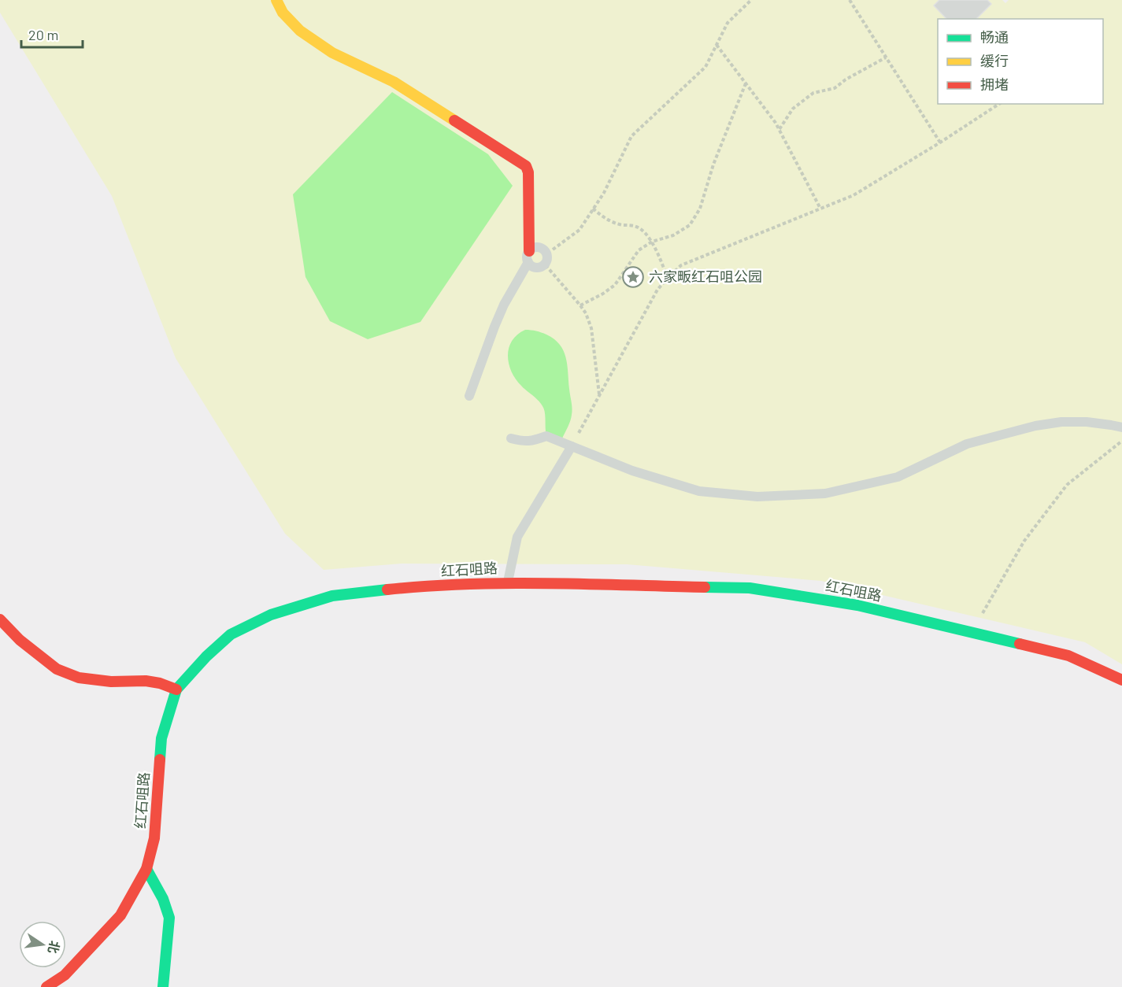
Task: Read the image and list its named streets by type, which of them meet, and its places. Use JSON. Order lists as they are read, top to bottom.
{
  "streets": {
    "main road": ["红石咀路"]
  },
  "places": {
    "place": ["六家畈红石咀公园"]
  },
  "legend": ["畅通", "缓行", "拥堵"],
  "scale_bar": "20 m",
  "north": "right"
}
